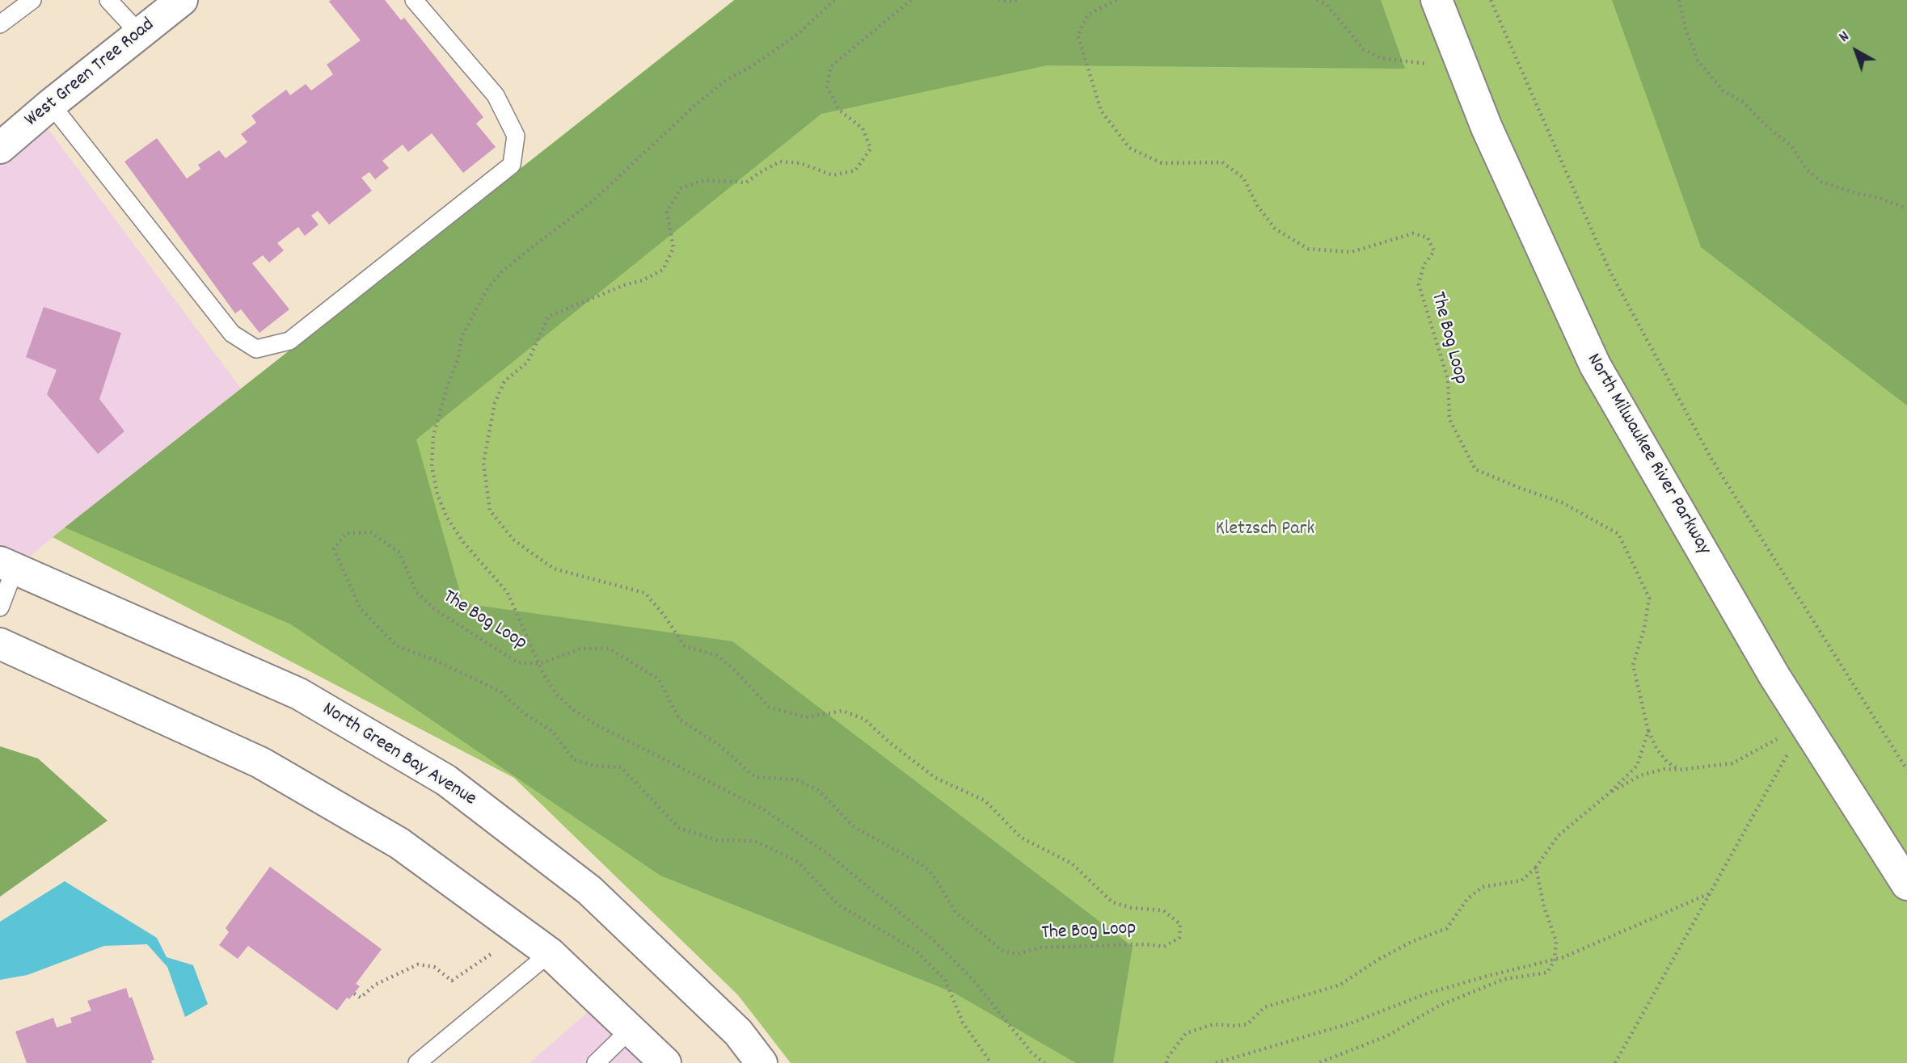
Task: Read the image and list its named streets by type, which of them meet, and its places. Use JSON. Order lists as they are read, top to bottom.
{
  "streets": {
    "main road": ["West Green Tree Road", "North Milwaukee River Parkway", "North Green Bay Avenue"],
    "path": ["The Bog Loop"]
  },
  "parks": ["Kletzsch Park"],
  "north": "top left"
}
